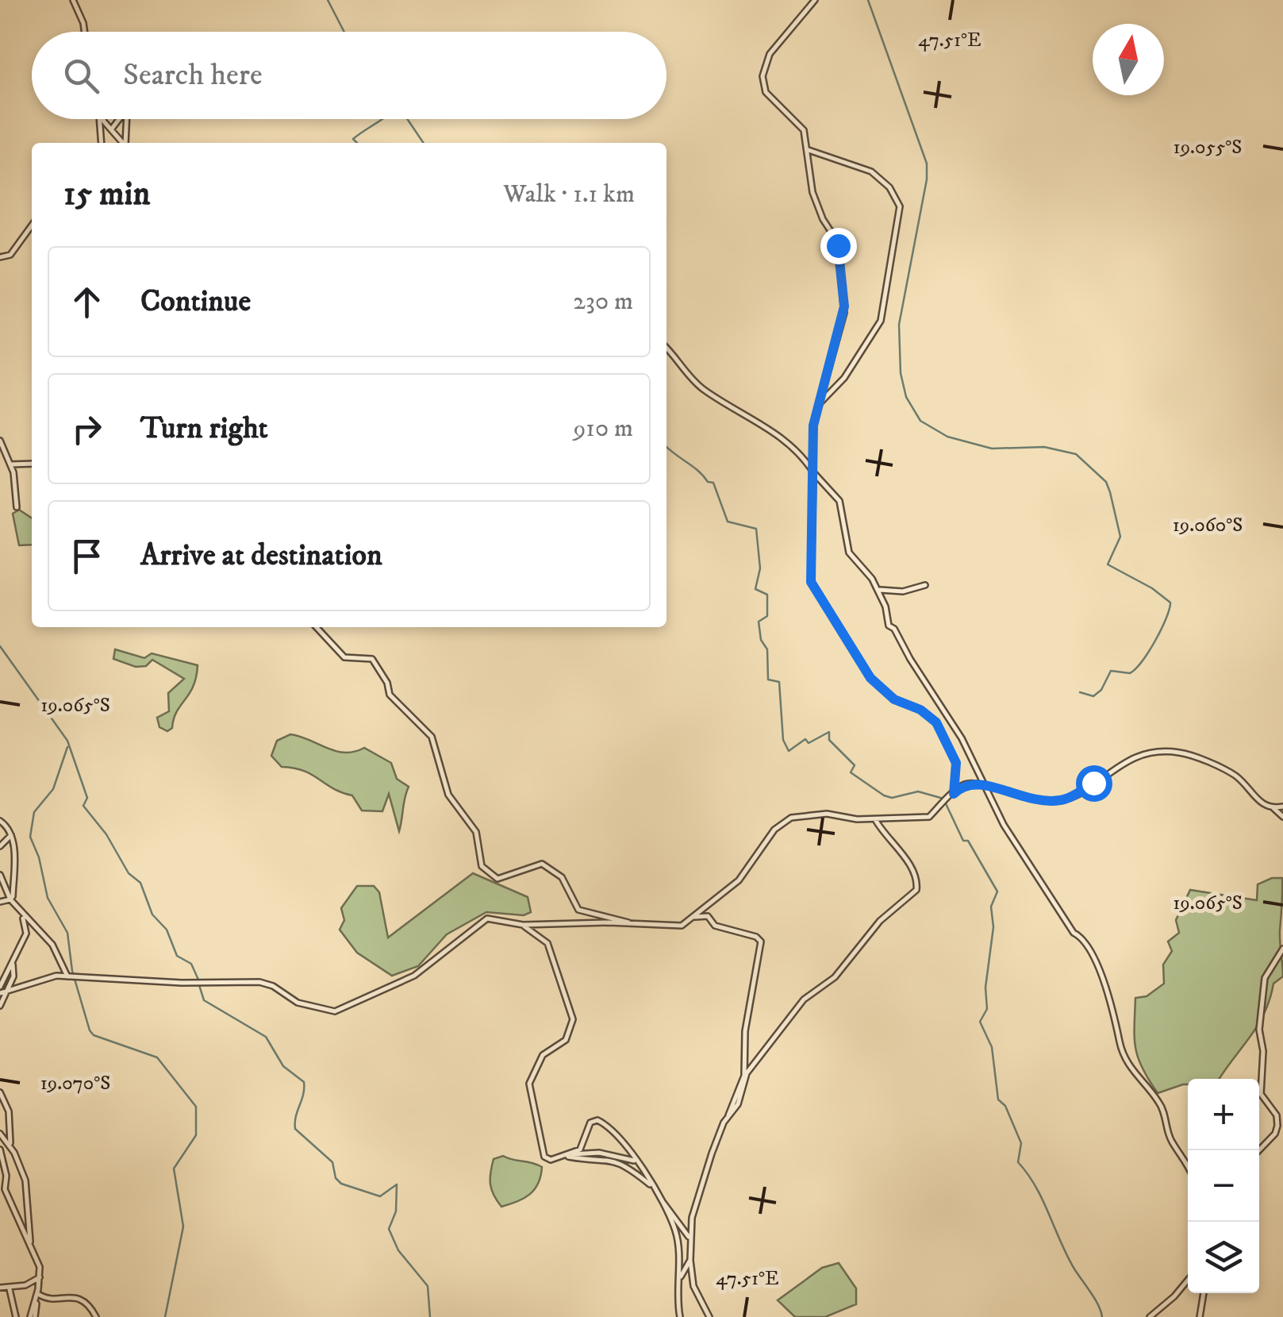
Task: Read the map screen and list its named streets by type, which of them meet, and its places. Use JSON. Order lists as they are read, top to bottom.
{
  "north": "top",
  "page": {
    "search": "Search here",
    "heading": ["15 min", "Walk · 1.1 km"],
    "list": [
      ["Continue", "230 m"],
      ["Turn right", "910 m"],
      "Arrive at destination"
    ],
    "map_buttons": ["+", "−"]
  },
  "coordinates": [
    "47.51°E",
    "19.055°S",
    "19.060°S",
    "19.065°S",
    "19.070°S"
  ]
}
